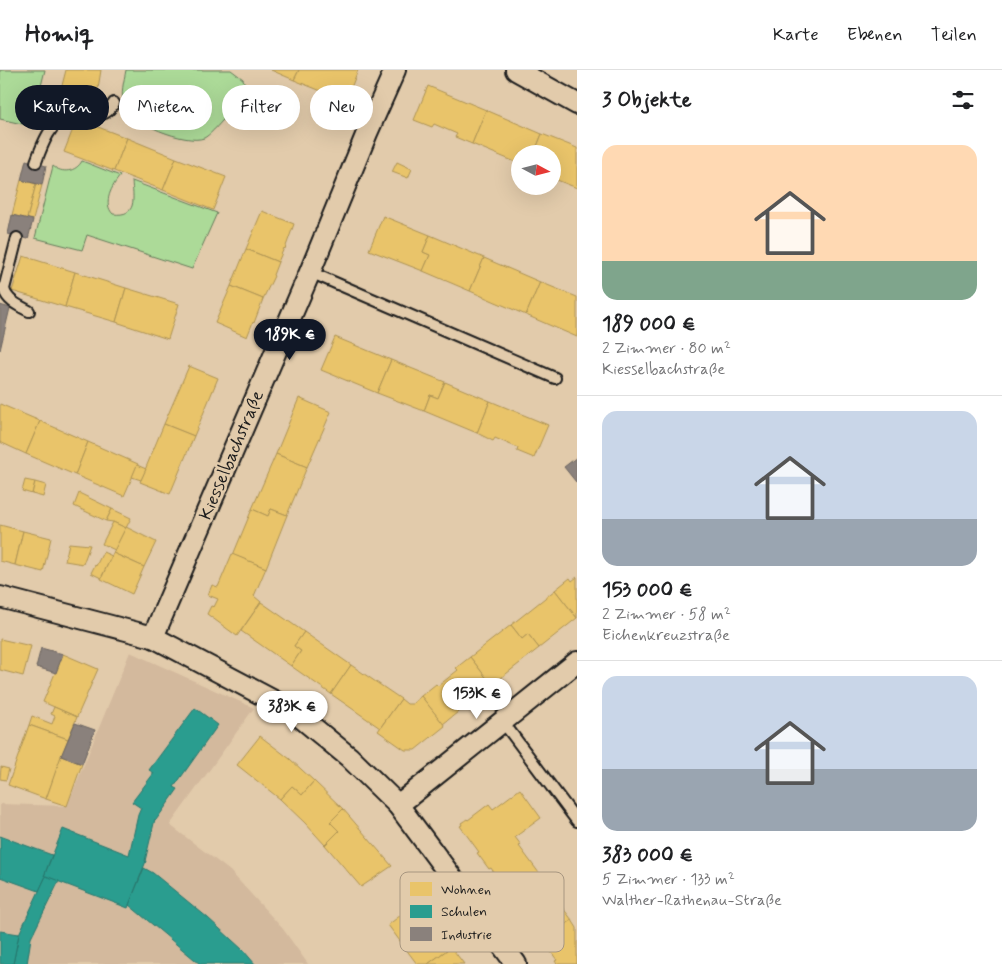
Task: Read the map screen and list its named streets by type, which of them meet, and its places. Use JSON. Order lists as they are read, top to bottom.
{
  "streets": {
    "street": ["Kiesselbachstraße"]
  },
  "legend": ["Wohnen", "Schulen", "Industrie"],
  "north": "right",
  "page": {
    "header": "Homiq",
    "nav": ["Karte", "Ebenen", "Teilen"],
    "heading": "3 Objekte",
    "chip": [
      "Kaufen",
      "Mieten",
      "Filter",
      "Neu"
    ],
    "list": [
      {
        "name": "189 000 €",
        "note": "2 Zimmer · 80 m² · Kiesselbachstraße"
      },
      {
        "name": "153 000 €",
        "note": "2 Zimmer · 58 m² · Eichenkreuzstraße"
      },
      {
        "name": "383 000 €",
        "note": "5 Zimmer · 133 m² · Walther-Rathenau-Straße"
      }
    ],
    "price": ["189K €", "153K €", "383K €"]
  }
}
